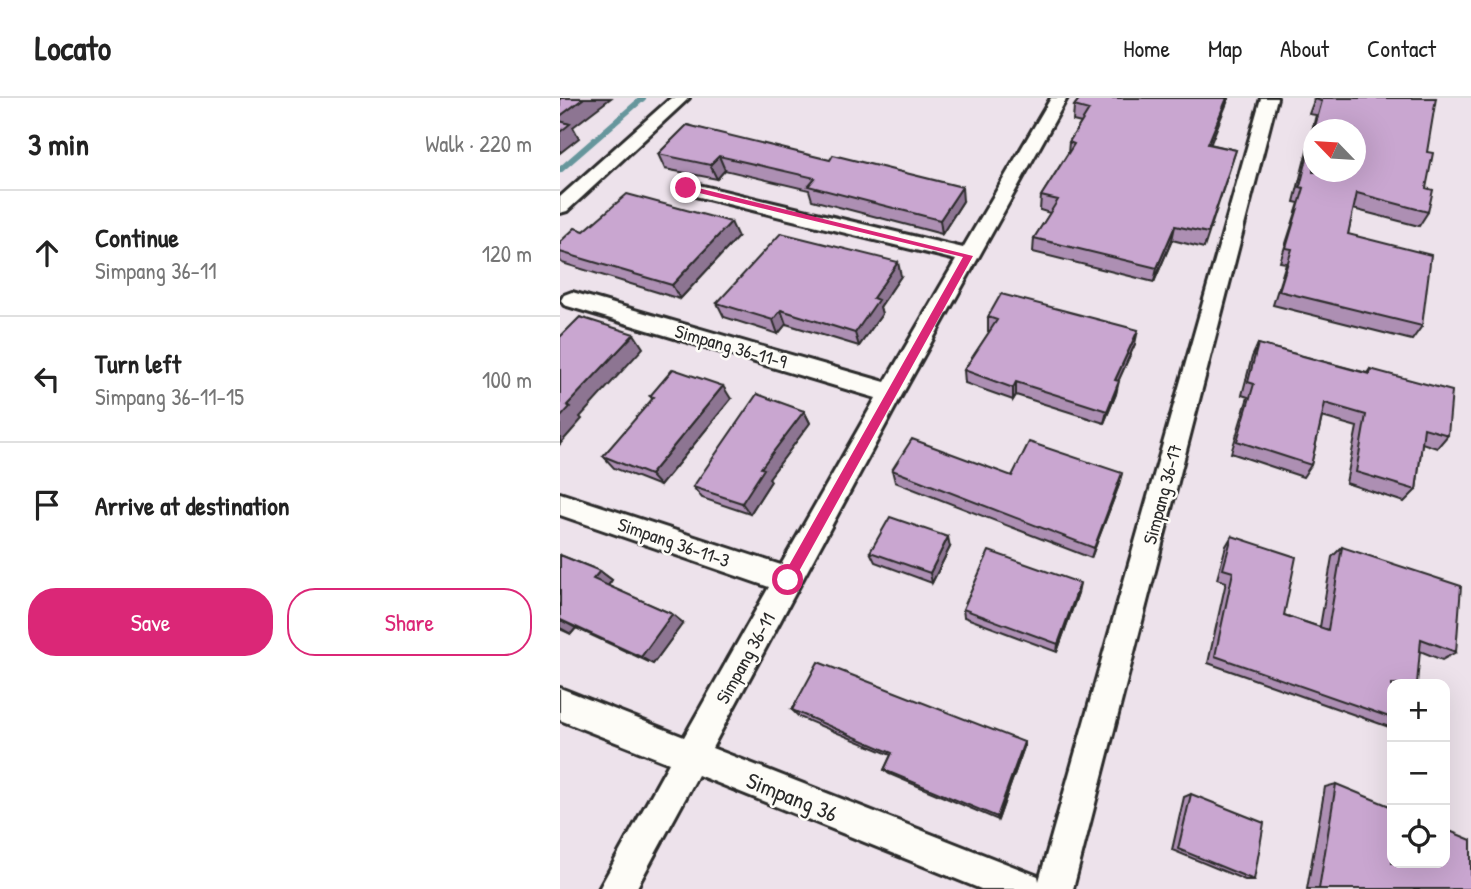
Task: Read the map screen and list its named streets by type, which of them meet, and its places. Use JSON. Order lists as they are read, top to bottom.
{
  "streets": {
    "street": [
      "Simpang 36-11-9",
      "Simpang 36-17",
      "Simpang 36-11-3",
      "Simpang 36-11",
      "Simpang 36"
    ]
  },
  "crossings": [
    ["Simpang 36-11-9", "Simpang 36-11"],
    ["Simpang 36-11-3", "Simpang 36-11"],
    ["Simpang 36-11", "Simpang 36"]
  ],
  "north": "top left",
  "page": {
    "header": "Locato",
    "nav": [
      "Home",
      "Map",
      "About",
      "Contact"
    ],
    "heading": ["3 min", "Walk · 220 m"],
    "list": [
      ["Continue", "Simpang 36-11", "120 m"],
      ["Turn left", "Simpang 36-11-15", "100 m"],
      "Arrive at destination"
    ],
    "buttons": ["Save", "Share"],
    "map_buttons": ["+", "−"]
  }
}
